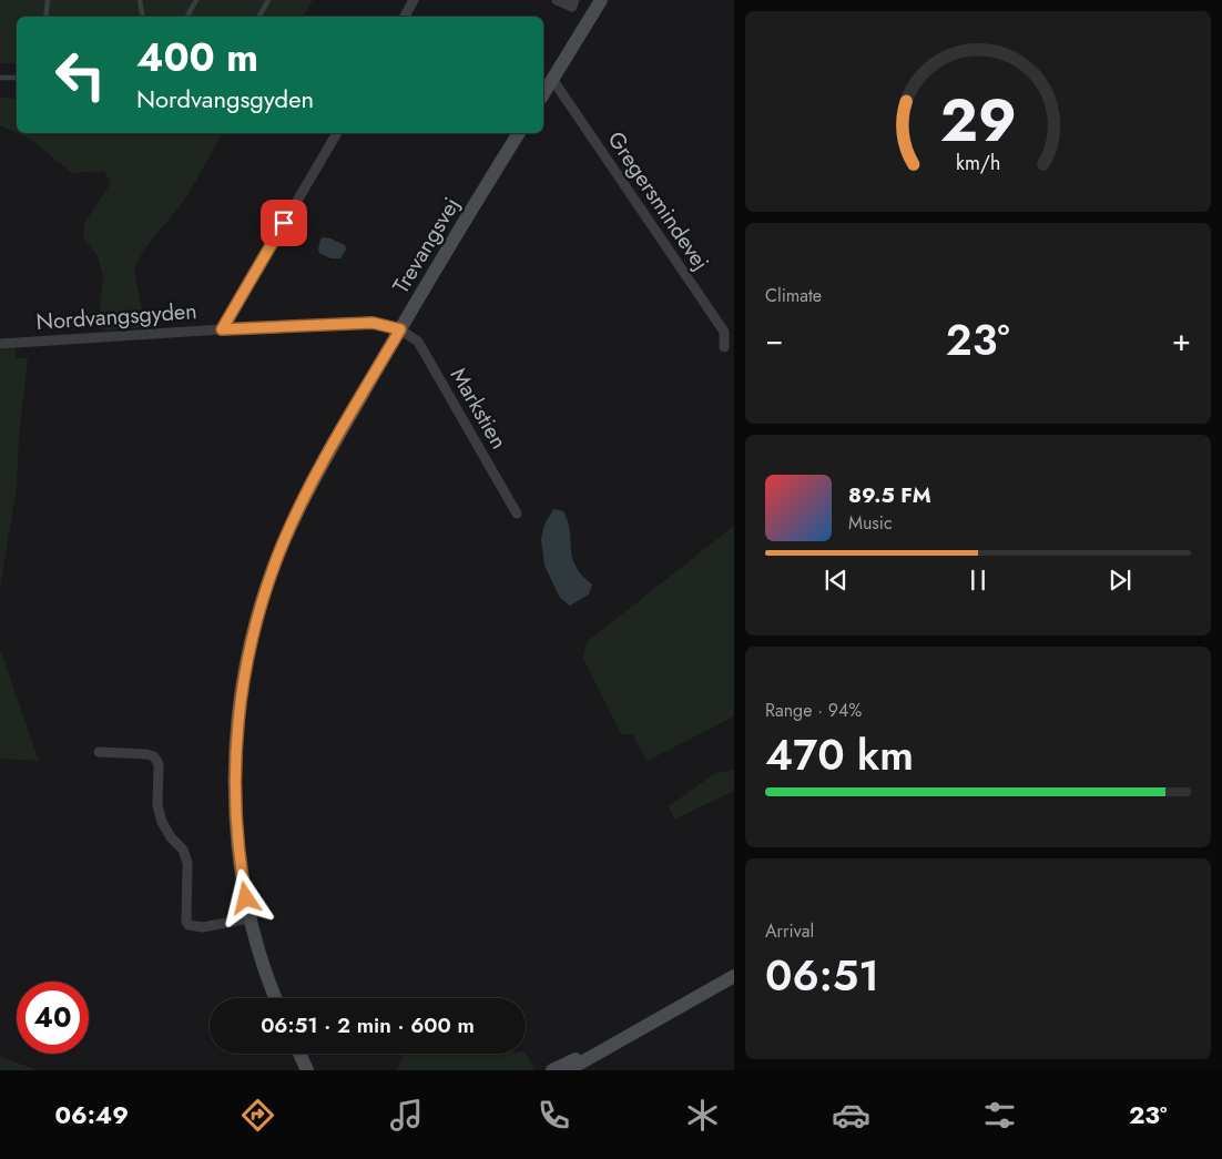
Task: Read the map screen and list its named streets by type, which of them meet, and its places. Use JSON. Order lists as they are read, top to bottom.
{
  "streets": {
    "street": [
      "Gregersmindevej",
      "Trevangsvej",
      "Nordvangsgyden",
      "Markstien"
    ]
  },
  "crossings": [
    ["Trevangsvej", "Nordvangsgyden"],
    ["Trevangsvej", "Markstien"],
    ["Nordvangsgyden", "Markstien"]
  ],
  "page": {
    "turn": ["400 m", "Nordvangsgyden"],
    "tile": [
      "Climate",
      ["Range · 94%", "470 km"],
      ["Arrival", "06:51"]
    ],
    "heat": ["−", "23°", "+"],
    "song": ["89.5 FM", "Music"],
    "limit": "40",
    "trip": "06:51 · 2 min · 600 m",
    "tabs": ["06:49", "23°"],
    "gauge": ["29", "km/h"]
  }
}
